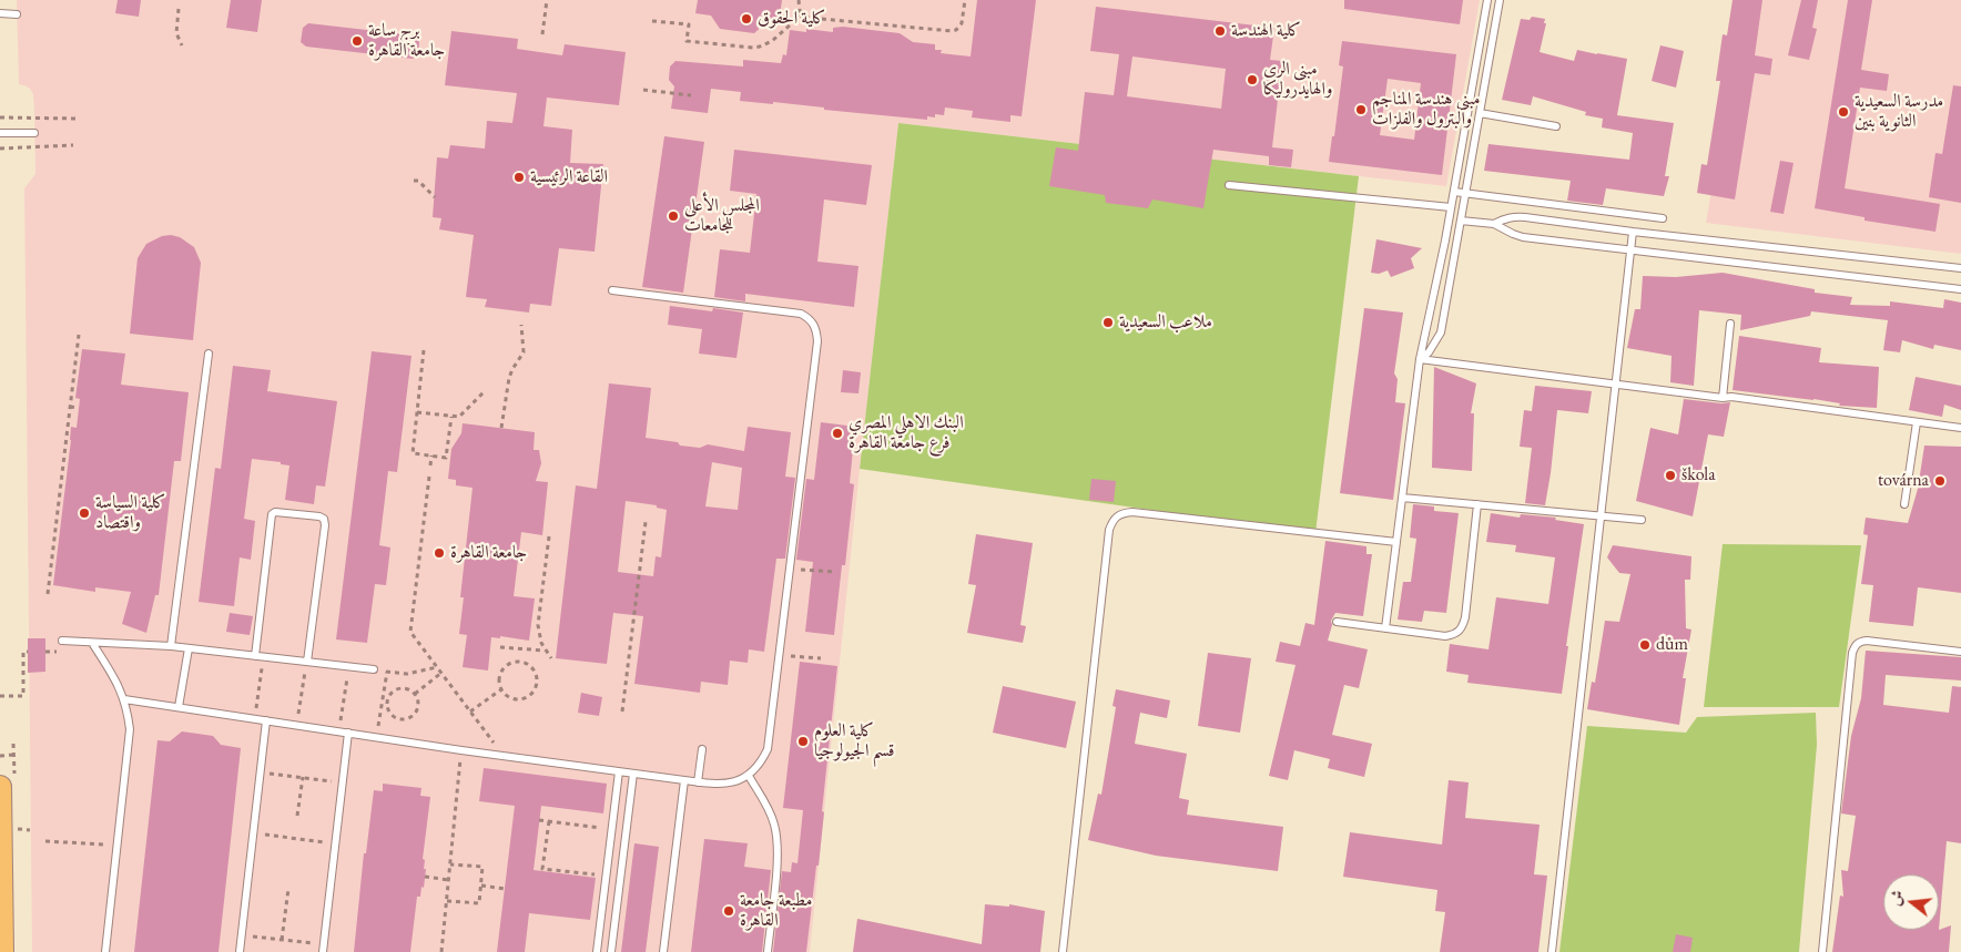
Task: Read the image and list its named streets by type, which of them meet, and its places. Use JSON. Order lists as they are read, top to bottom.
{
  "places": [
    "كلية الحقوق",
    "كلية الهندسة",
    "برج ساعة جامعة القاهرة",
    "مبنى الرى والهايدروليكا",
    "مبنى هندسة المناجم والبترول والفلزات",
    "مدرسة السعيدية الثانوية بنين",
    "القاعة الرئيسية",
    "المجلس الأعلى للجامعات",
    "ملاعب السعيدية",
    "البنك الاهلي المصري فرع جامعة القاهرة",
    "škola",
    "továrna",
    "كلية السياسة واقتصاد",
    "جامعة القاهرة",
    "dům",
    "كلية العلوم قسم الجيولوجيا",
    "مطبعة جامعة القاهرة"
  ],
  "north": "left"
}
